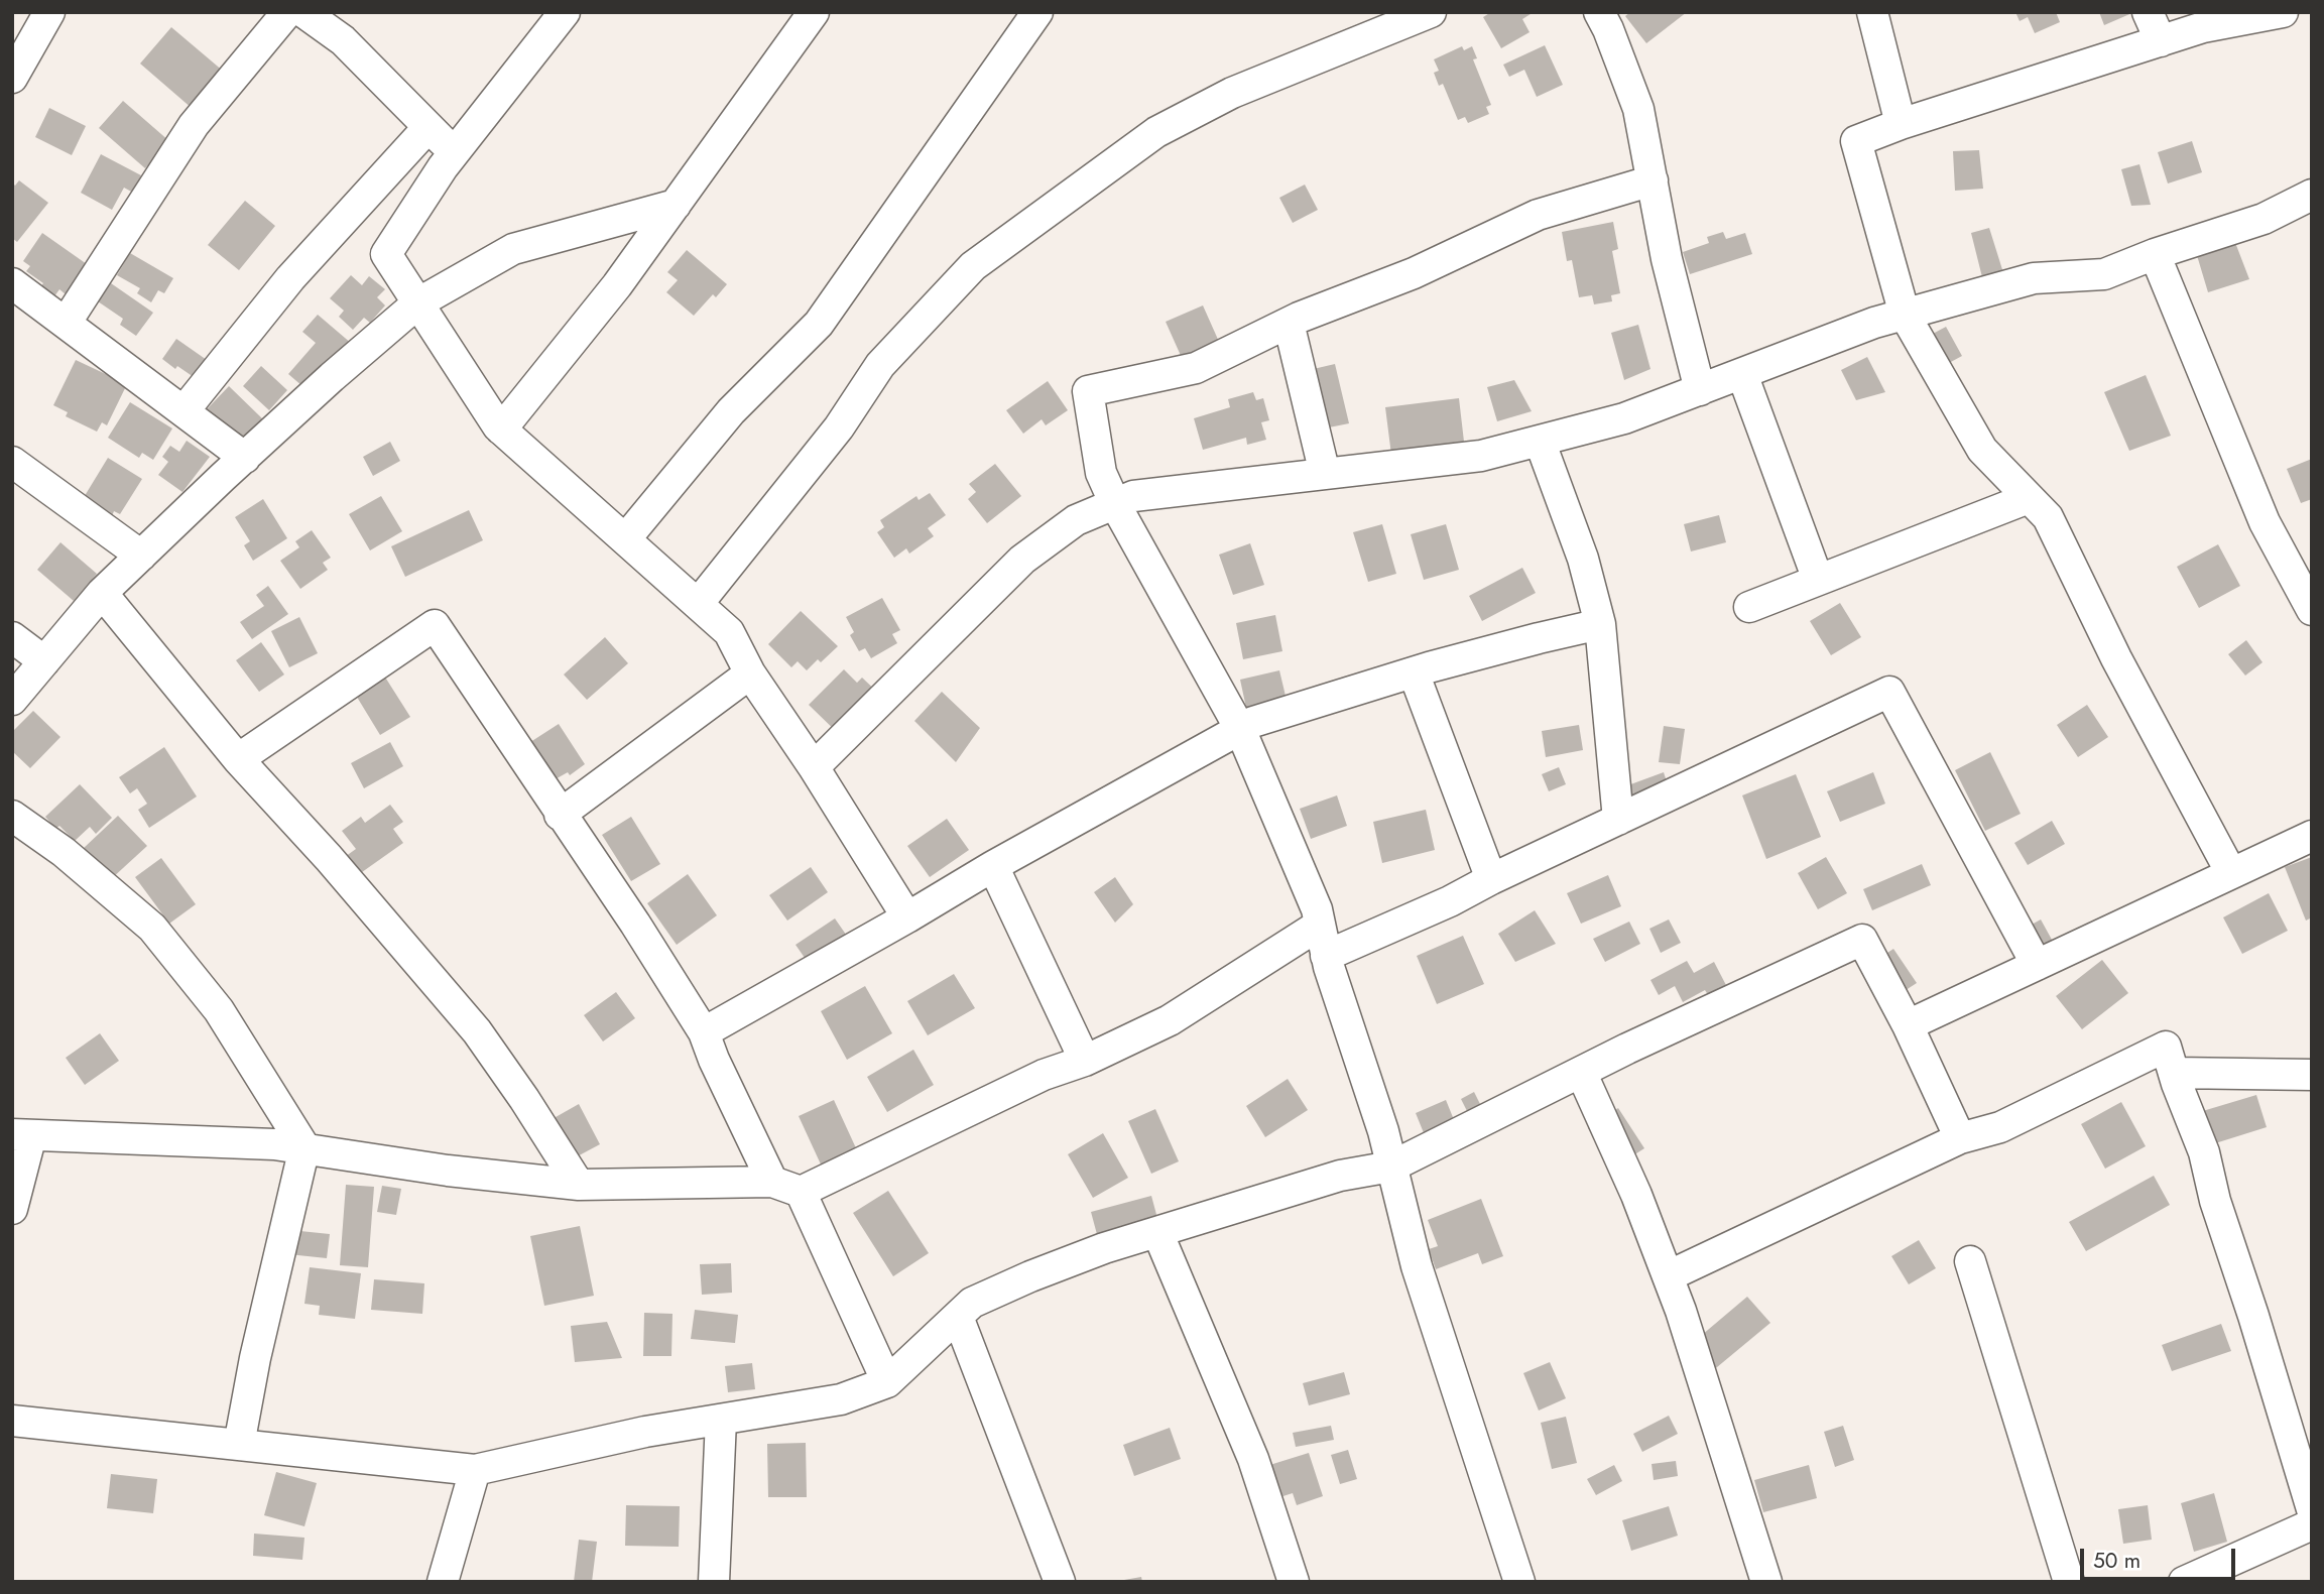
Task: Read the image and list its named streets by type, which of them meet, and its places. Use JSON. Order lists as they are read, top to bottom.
{
  "scale_bar": "50 m"
}
